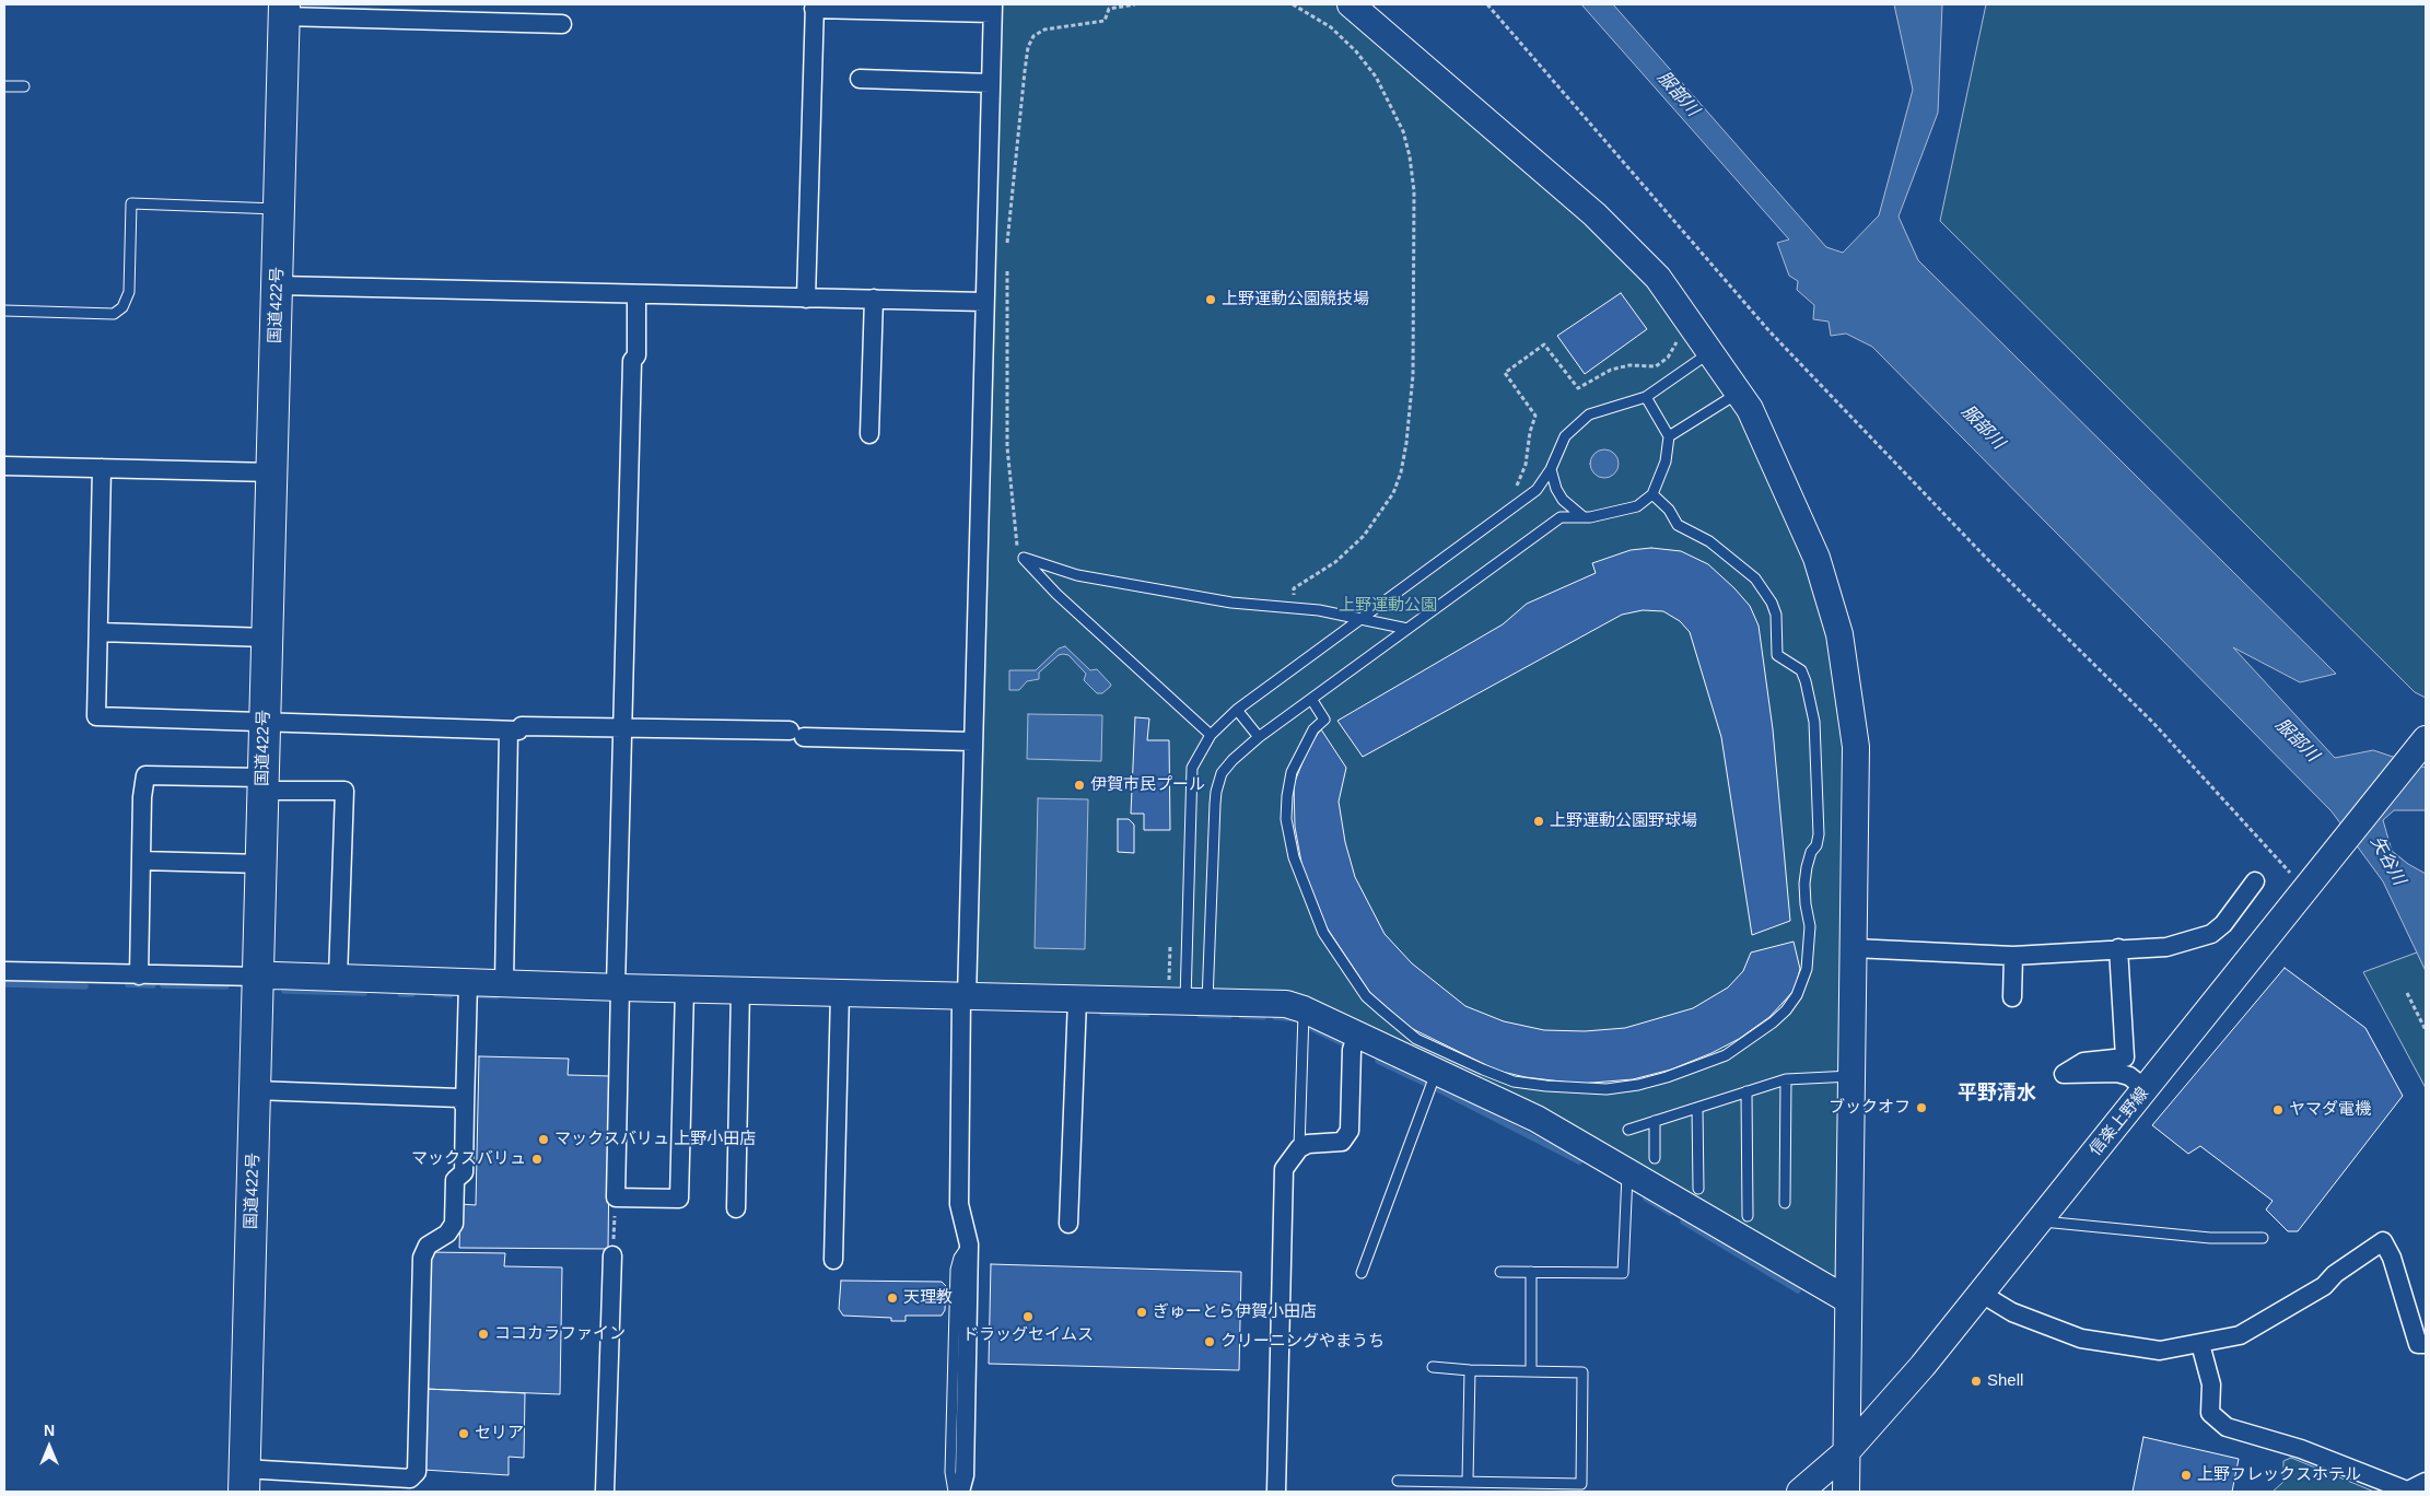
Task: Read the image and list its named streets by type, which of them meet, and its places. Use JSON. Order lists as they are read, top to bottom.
{
  "streets": {
    "highway": ["国道422号"],
    "street": ["信楽上野線"]
  },
  "districts": ["平野清水"],
  "water": ["服部川", "矢谷川"],
  "parks": ["上野運動公園"],
  "places": [
    "上野運動公園競技場",
    "伊賀市民プール",
    "上野運動公園野球場",
    "ブックオフ",
    "ヤマダ電機",
    "マックスバリュ 上野小田店",
    "マックスバリュ",
    "天理教",
    "ぎゅーとら伊賀小田店",
    "ドラッグセイムス",
    "ココカラファイン",
    "クリーニングやまうち",
    "Shell",
    "セリア",
    "上野フレックスホテル"
  ],
  "north": "top"
}
